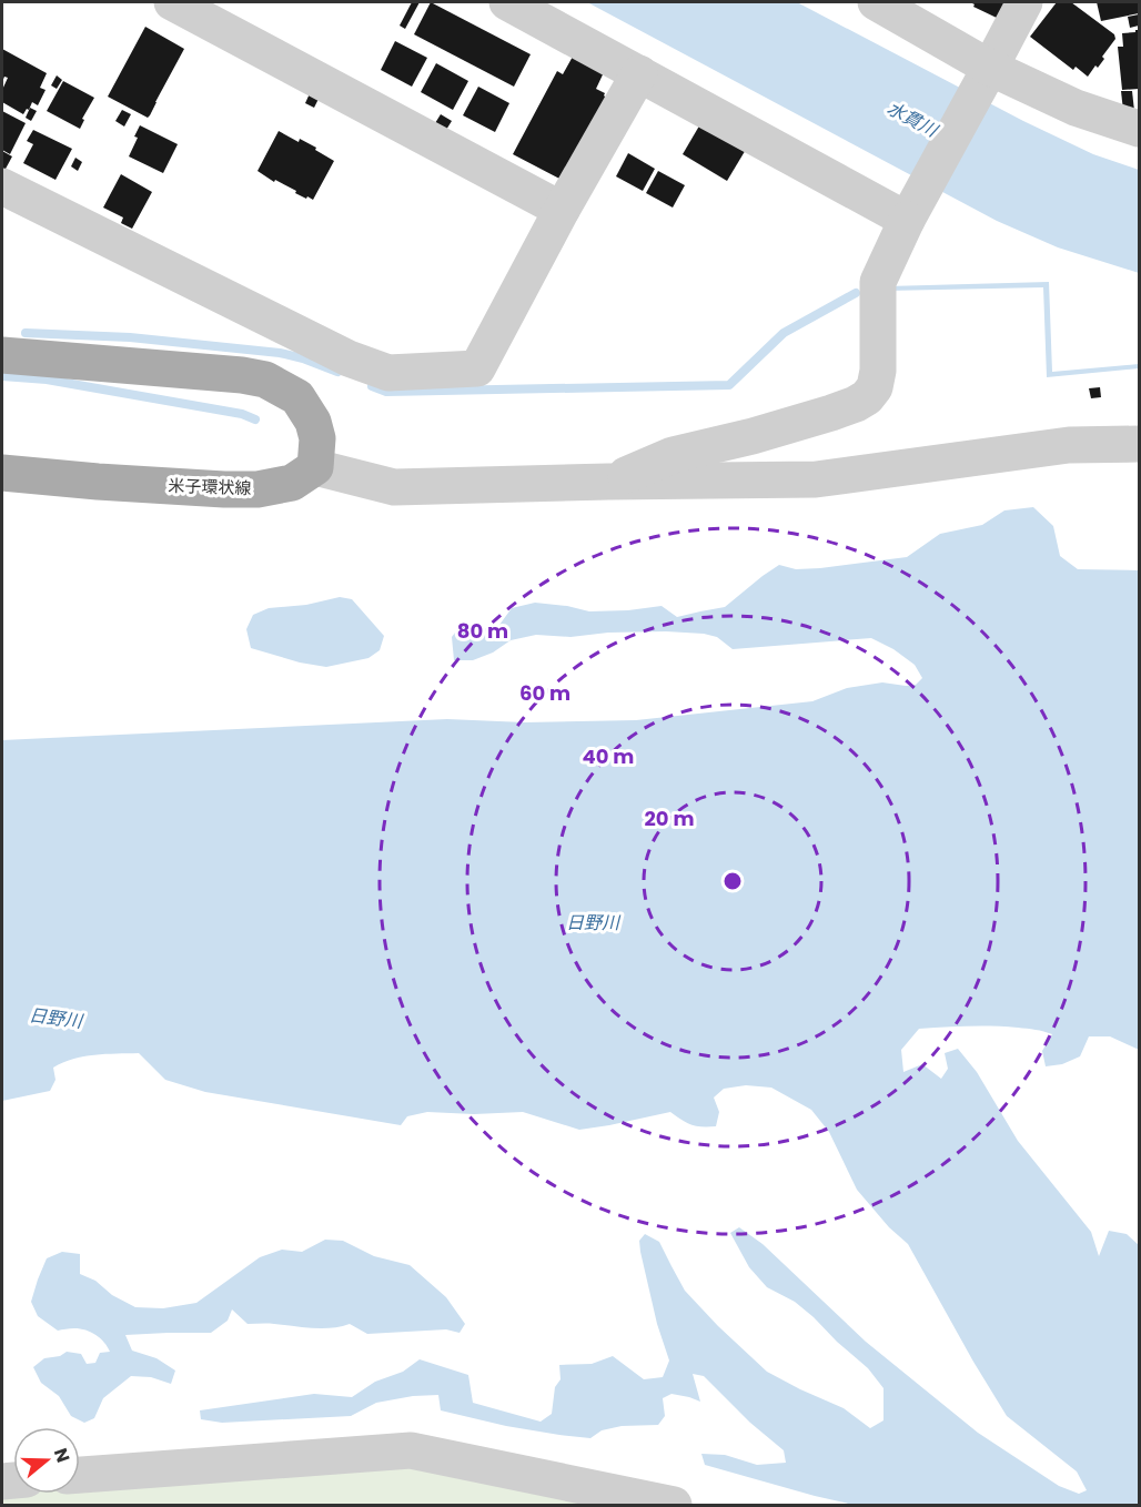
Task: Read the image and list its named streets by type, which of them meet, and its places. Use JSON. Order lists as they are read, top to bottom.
{
  "streets": {
    "main road": ["米子環状線"]
  },
  "water": ["水貫川", "日野川"],
  "north": "right",
  "rings": [
    "80 m",
    "60 m",
    "40 m",
    "20 m"
  ]
}
